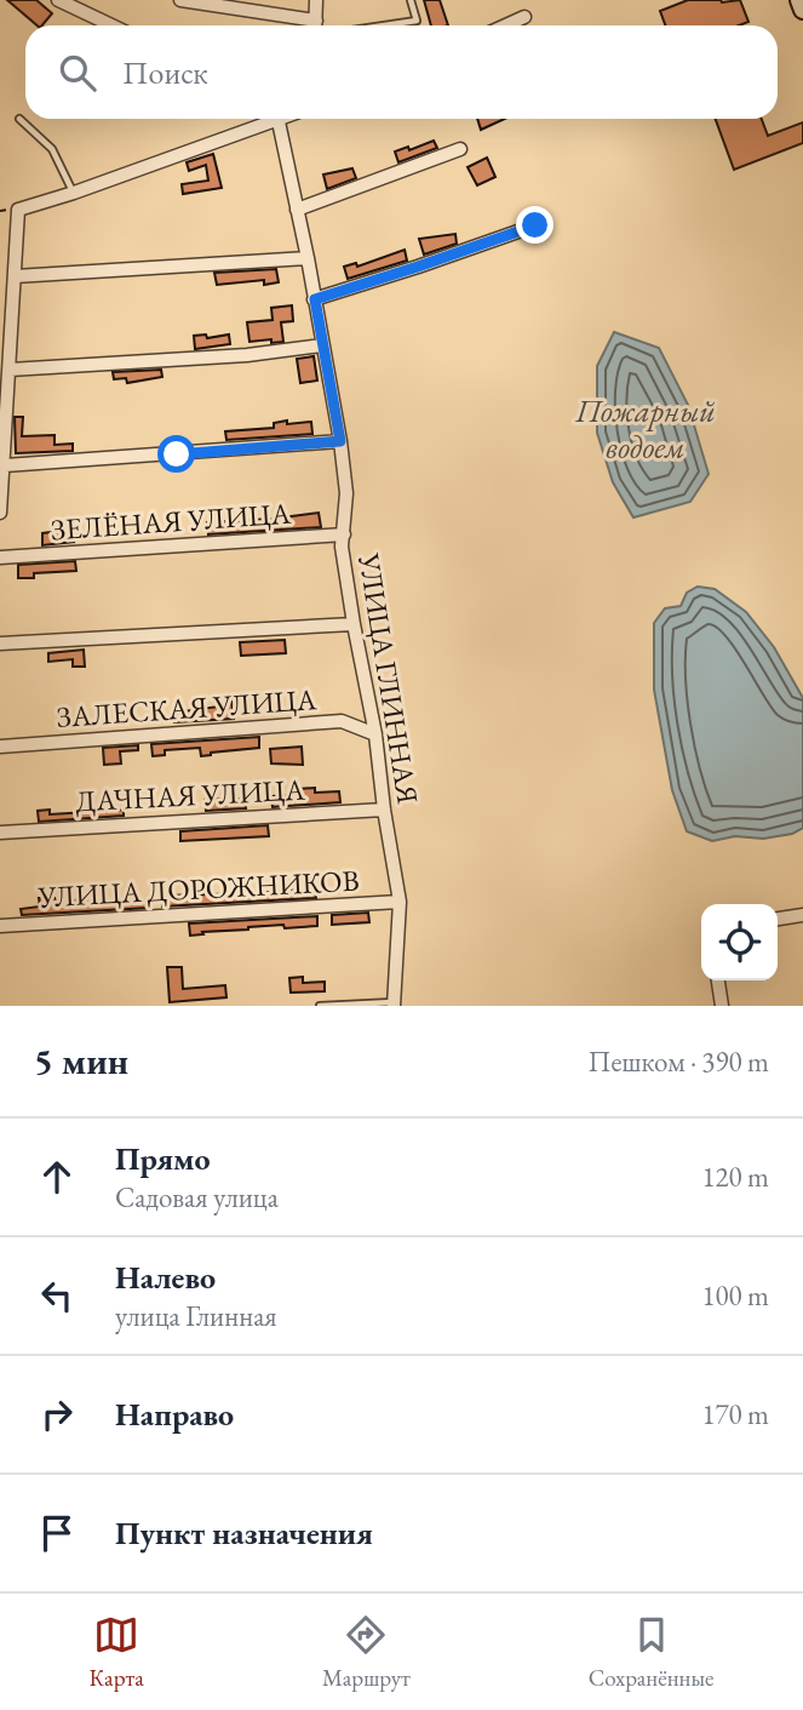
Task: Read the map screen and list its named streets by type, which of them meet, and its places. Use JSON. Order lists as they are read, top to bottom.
{
  "streets": {
    "street": [
      "ЗЕЛЁНАЯ УЛИЦА",
      "УЛИЦА ГЛИННАЯ",
      "ЗАЛЕСКАЯ УЛИЦА",
      "ДАЧНАЯ УЛИЦА",
      "УЛИЦА ДОРОЖНИКОВ"
    ]
  },
  "crossings": [
    ["ЗЕЛЁНАЯ УЛИЦА", "УЛИЦА ГЛИННАЯ"],
    ["УЛИЦА ГЛИННАЯ", "ЗАЛЕСКАЯ УЛИЦА"],
    ["УЛИЦА ГЛИННАЯ", "ДАЧНАЯ УЛИЦА"],
    ["УЛИЦА ГЛИННАЯ", "УЛИЦА ДОРОЖНИКОВ"]
  ],
  "water": ["Пожарный водоем"],
  "page": {
    "search": "Поиск",
    "heading": ["5 мин", "Пешком · 390 m"],
    "list": [
      ["Прямо", "Садовая улица", "120 m"],
      ["Налево", "улица Глинная", "100 m"],
      ["Направо", "170 m"],
      "Пункт назначения"
    ],
    "nav": ["Карта", "Маршрут", "Сохранённые"]
  }
}
